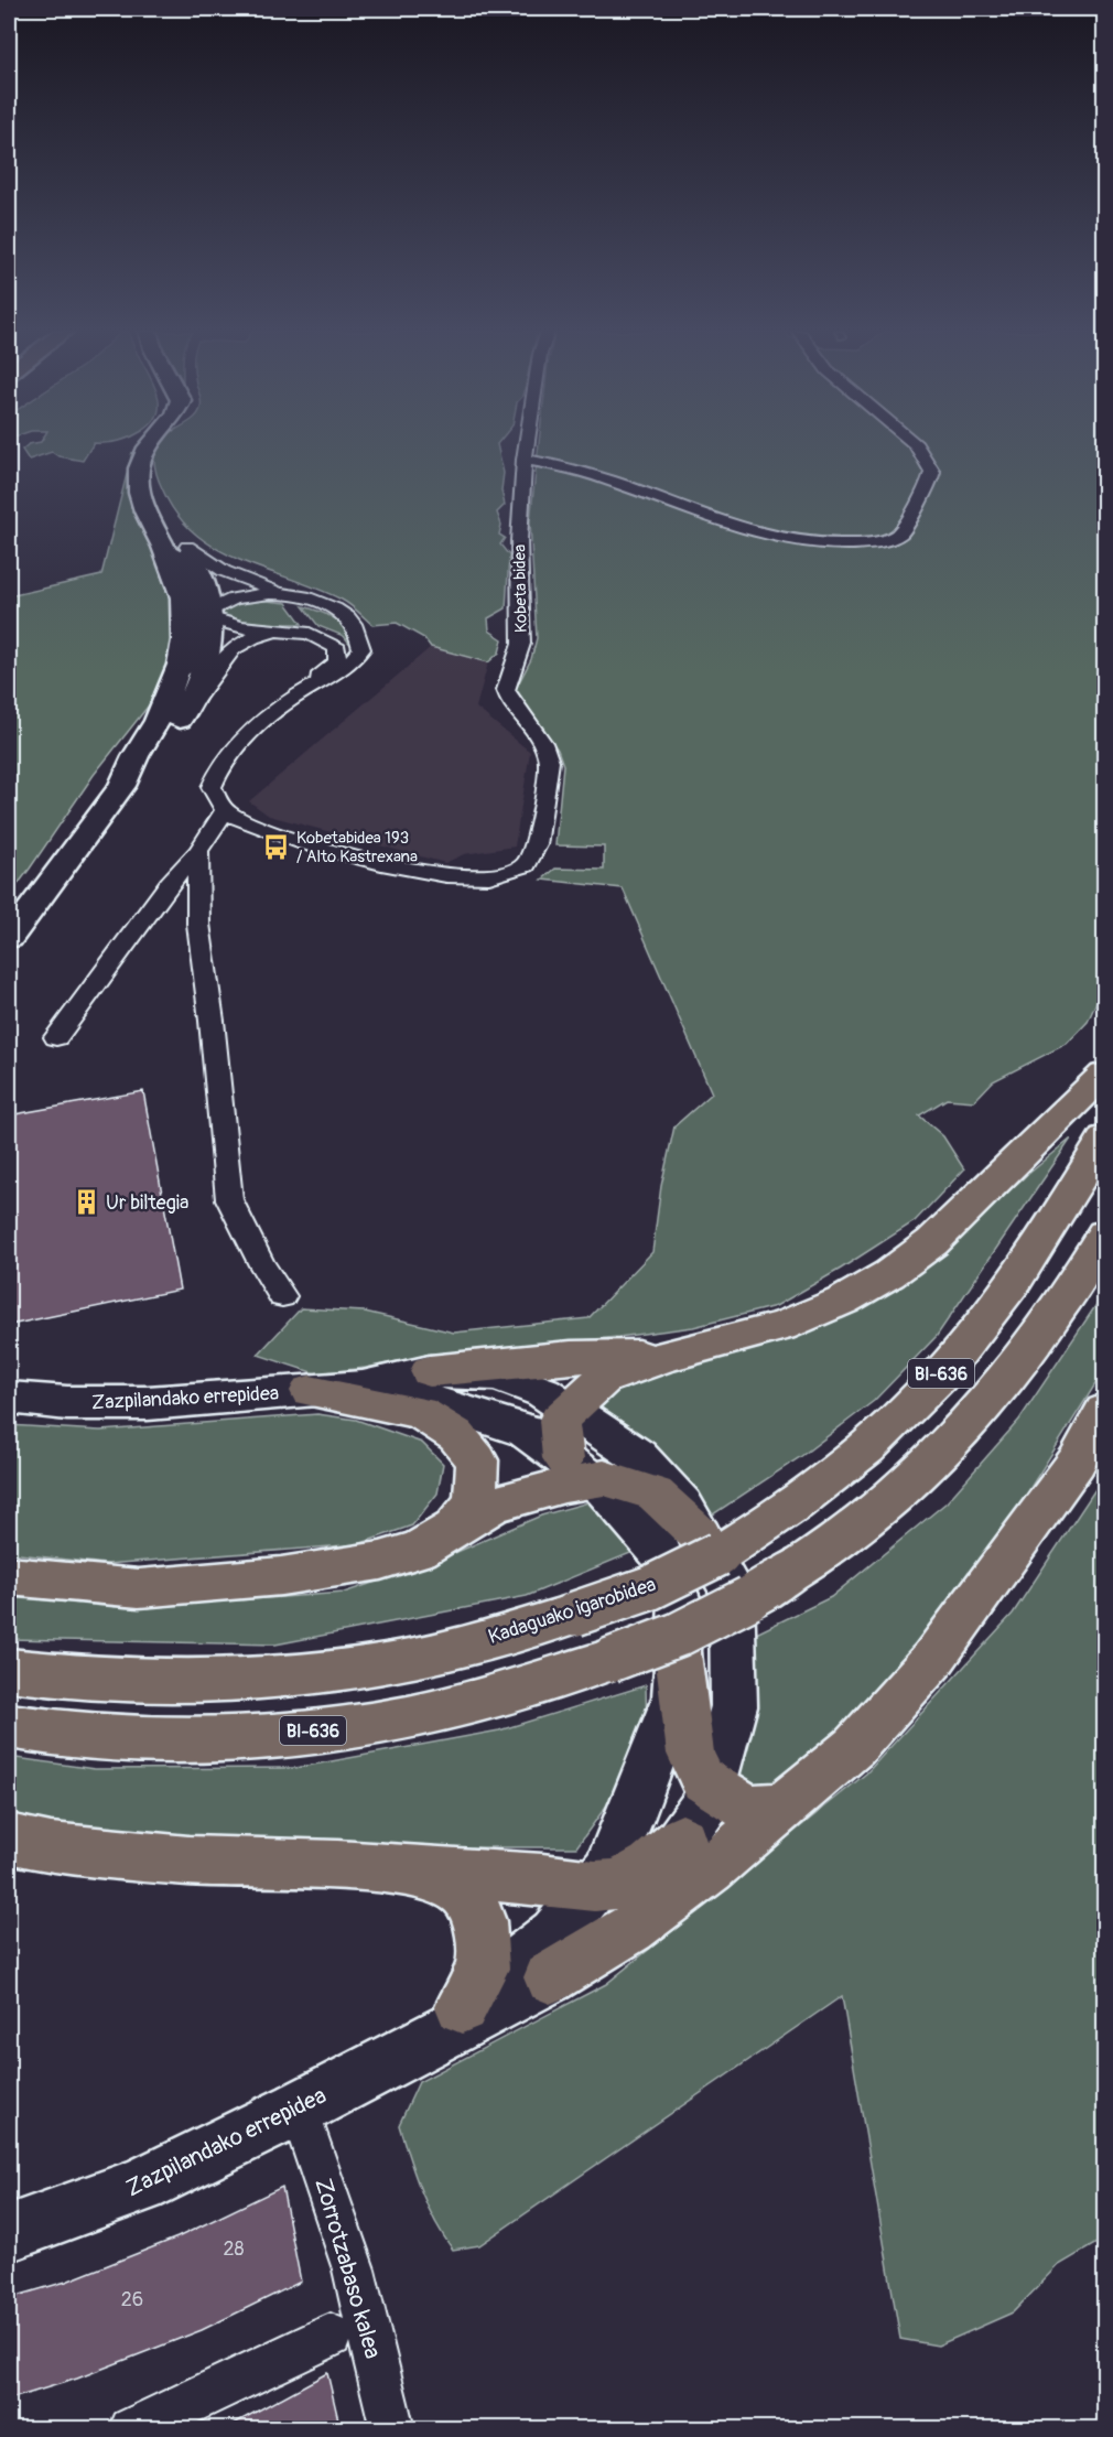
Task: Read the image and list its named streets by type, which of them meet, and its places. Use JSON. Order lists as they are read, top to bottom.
{
  "streets": {
    "highway": ["BI-636", "Kadaguako igarobidea"],
    "street": ["Kobeta bidea", "Zazpilandako errepidea", "Zorrotzabaso kalea"]
  },
  "crossings": [
    ["Zazpilandako errepidea", "Kadaguako igarobidea"],
    ["Zazpilandako errepidea", "Zorrotzabaso kalea"]
  ],
  "places": {
    "bus stop": ["Kobetabidea 193 / Alto Kastrexana"],
    "building": ["Ur biltegia"]
  },
  "house_numbers": ["28", "26"]
}
